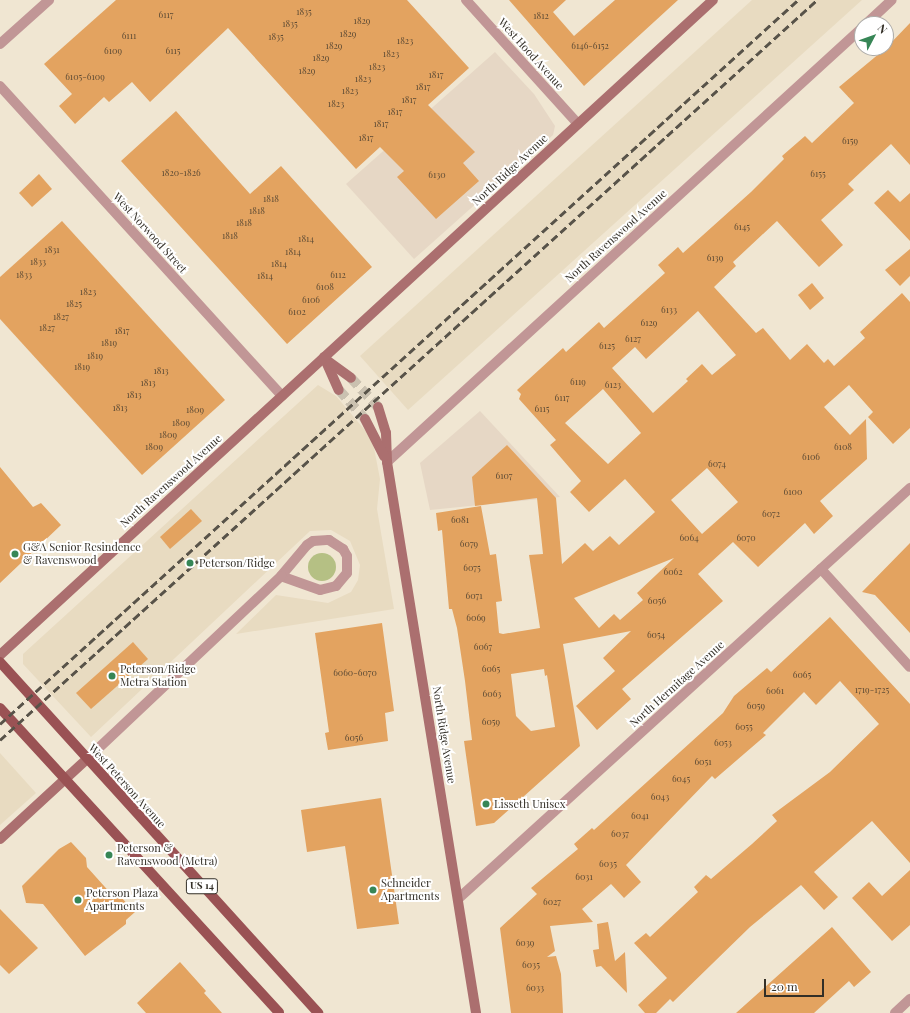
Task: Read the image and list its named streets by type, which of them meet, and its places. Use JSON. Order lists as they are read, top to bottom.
{
  "streets": {
    "main road": [
      "North Ridge Avenue",
      "North Ravenswood Avenue",
      "West Peterson Avenue",
      "US 14"
    ],
    "street": ["West Hood Avenue", "West Norwood Street", "North Hermitage Avenue"]
  },
  "crossings": [
    ["West Hood Avenue", "North Ridge Avenue"],
    ["North Ridge Avenue", "North Ravenswood Avenue"],
    ["North Ridge Avenue", "North Hermitage Avenue"],
    ["West Norwood Street", "North Ravenswood Avenue"]
  ],
  "places": [
    "G&A Senior Resindence & Ravenswood",
    "Peterson/Ridge",
    "Peterson/Ridge Metra Station",
    "Lisseth Unisex",
    "Peterson & Ravenswood (Metra)",
    "Schneider Apartments",
    "Peterson Plaza Apartments"
  ],
  "house_numbers": [
    "1835",
    "6117",
    "1812",
    "1829",
    "1835",
    "1829",
    "6111",
    "1835",
    "1823",
    "1829",
    "6146-6152",
    "6109",
    "6115",
    "1823",
    "1829",
    "1823",
    "1829",
    "1817",
    "6105-6109",
    "1823",
    "1817",
    "1823",
    "1817",
    "1823",
    "1817",
    "1817",
    "1817",
    "6159",
    "1820-1826",
    "6155",
    "6130",
    "1818",
    "1818",
    "1818",
    "6145",
    "1818",
    "1814",
    "1831",
    "1814",
    "6139",
    "1833",
    "1814",
    "1833",
    "6112",
    "1814",
    "6108",
    "1823",
    "6106",
    "1825",
    "6133",
    "6102",
    "1827",
    "6129",
    "1827",
    "1817",
    "6127",
    "1819",
    "6125",
    "1819",
    "1819",
    "1813",
    "6119",
    "1813",
    "6123",
    "1813",
    "6117",
    "1813",
    "6115",
    "1809",
    "1809",
    "1809",
    "1809",
    "6108",
    "6106",
    "6074",
    "6107",
    "6100",
    "6072",
    "6081",
    "6064",
    "6070",
    "6079",
    "6075",
    "6062",
    "6071",
    "6056",
    "6069",
    "6054",
    "6067",
    "6065",
    "6060-6070",
    "6065",
    "1719-1725",
    "6061",
    "6063",
    "6059",
    "6059",
    "6055",
    "6056",
    "6053",
    "6051",
    "6045",
    "6043",
    "6041",
    "6037",
    "6035",
    "6031",
    "6027",
    "6039",
    "6035",
    "6033"
  ],
  "scale_bar": "20 m",
  "north": "top right"
}
